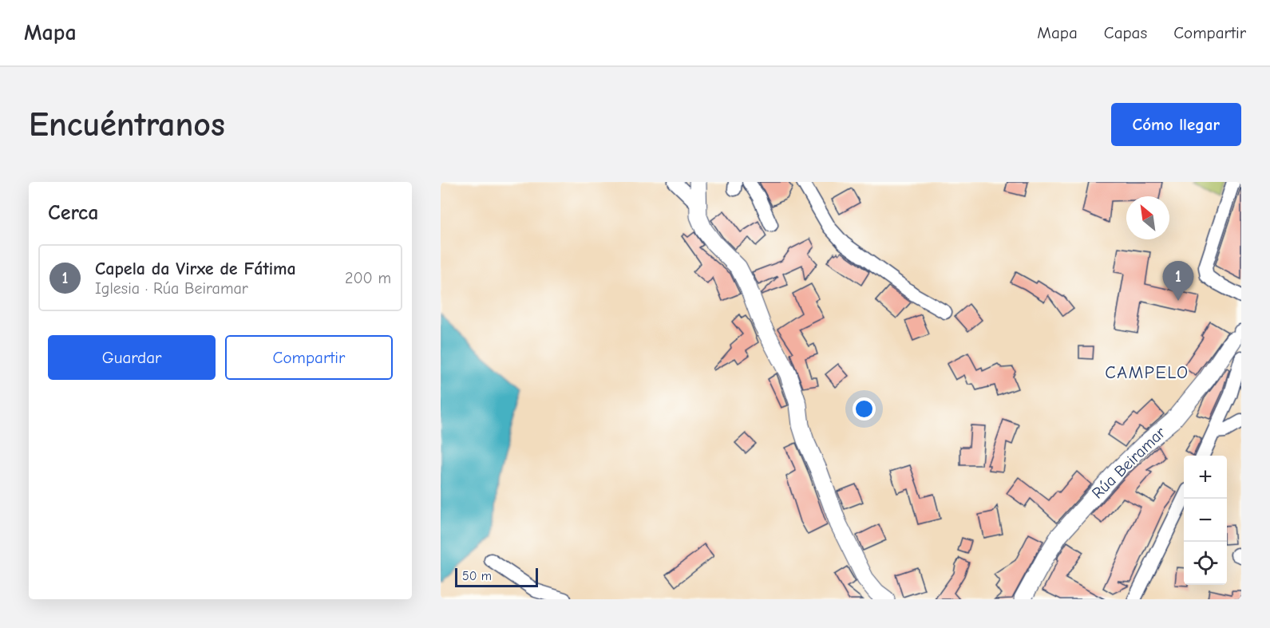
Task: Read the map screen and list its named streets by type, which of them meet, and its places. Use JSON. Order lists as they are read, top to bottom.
{
  "streets": {
    "street": ["Rúa Beiramar"]
  },
  "districts": ["CAMPELO"],
  "scale_bar": "50 m",
  "north": "top left",
  "page": {
    "header": "Mapa",
    "nav": ["Mapa", "Capas", "Compartir"],
    "buttons": [
      "Cómo llegar",
      ["Guardar", "Compartir"]
    ],
    "title": "Encuéntranos",
    "heading": "Cerca",
    "list": [
      {
        "mark": "1",
        "name": "Capela da Virxe de Fátima",
        "note": "Iglesia · Rúa Beiramar",
        "value": "200 m"
      }
    ],
    "pins": "1",
    "map_buttons": ["+", "−"],
    "scale": "50 m"
  }
}
